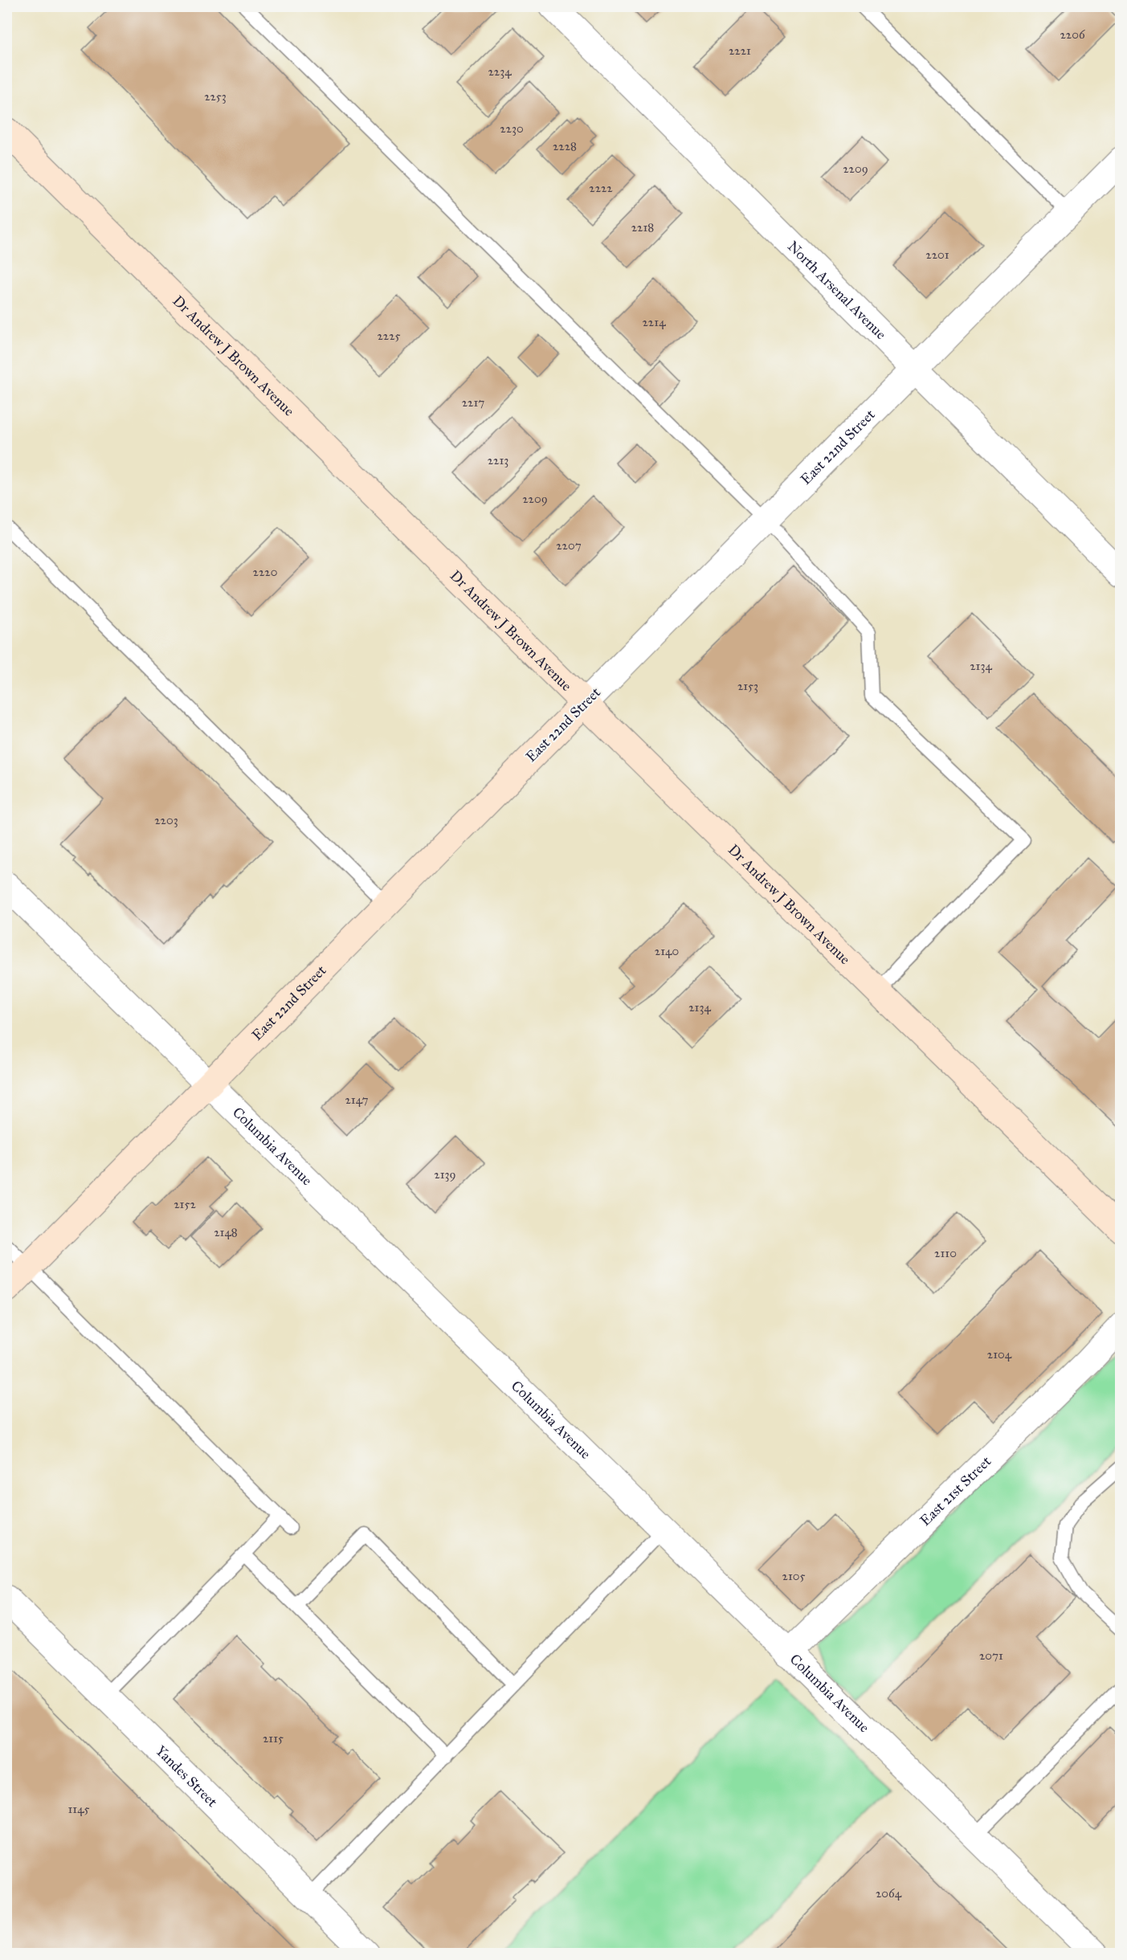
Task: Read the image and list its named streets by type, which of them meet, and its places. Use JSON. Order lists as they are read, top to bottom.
{
  "streets": {
    "main road": ["Dr Andrew J Brown Avenue", "East 22nd Street"],
    "street": [
      "North Arsenal Avenue",
      "Columbia Avenue",
      "East 21st Street",
      "Yandes Street"
    ]
  },
  "crossings": [
    ["North Arsenal Avenue", "East 22nd Street"],
    ["Dr Andrew J Brown Avenue", "East 22nd Street"],
    ["East 22nd Street", "Columbia Avenue"],
    ["Columbia Avenue", "East 21st Street"]
  ],
  "house_numbers": [
    "2206",
    "2221",
    "2234",
    "2253",
    "2230",
    "2228",
    "2209",
    "2222",
    "2218",
    "2201",
    "2214",
    "2225",
    "2217",
    "2213",
    "2209",
    "2207",
    "2220",
    "2134",
    "2153",
    "2203",
    "2140",
    "2134",
    "2147",
    "2139",
    "2152",
    "2148",
    "2110",
    "2104",
    "2105",
    "2071",
    "2115",
    "1145",
    "2064"
  ]
}
